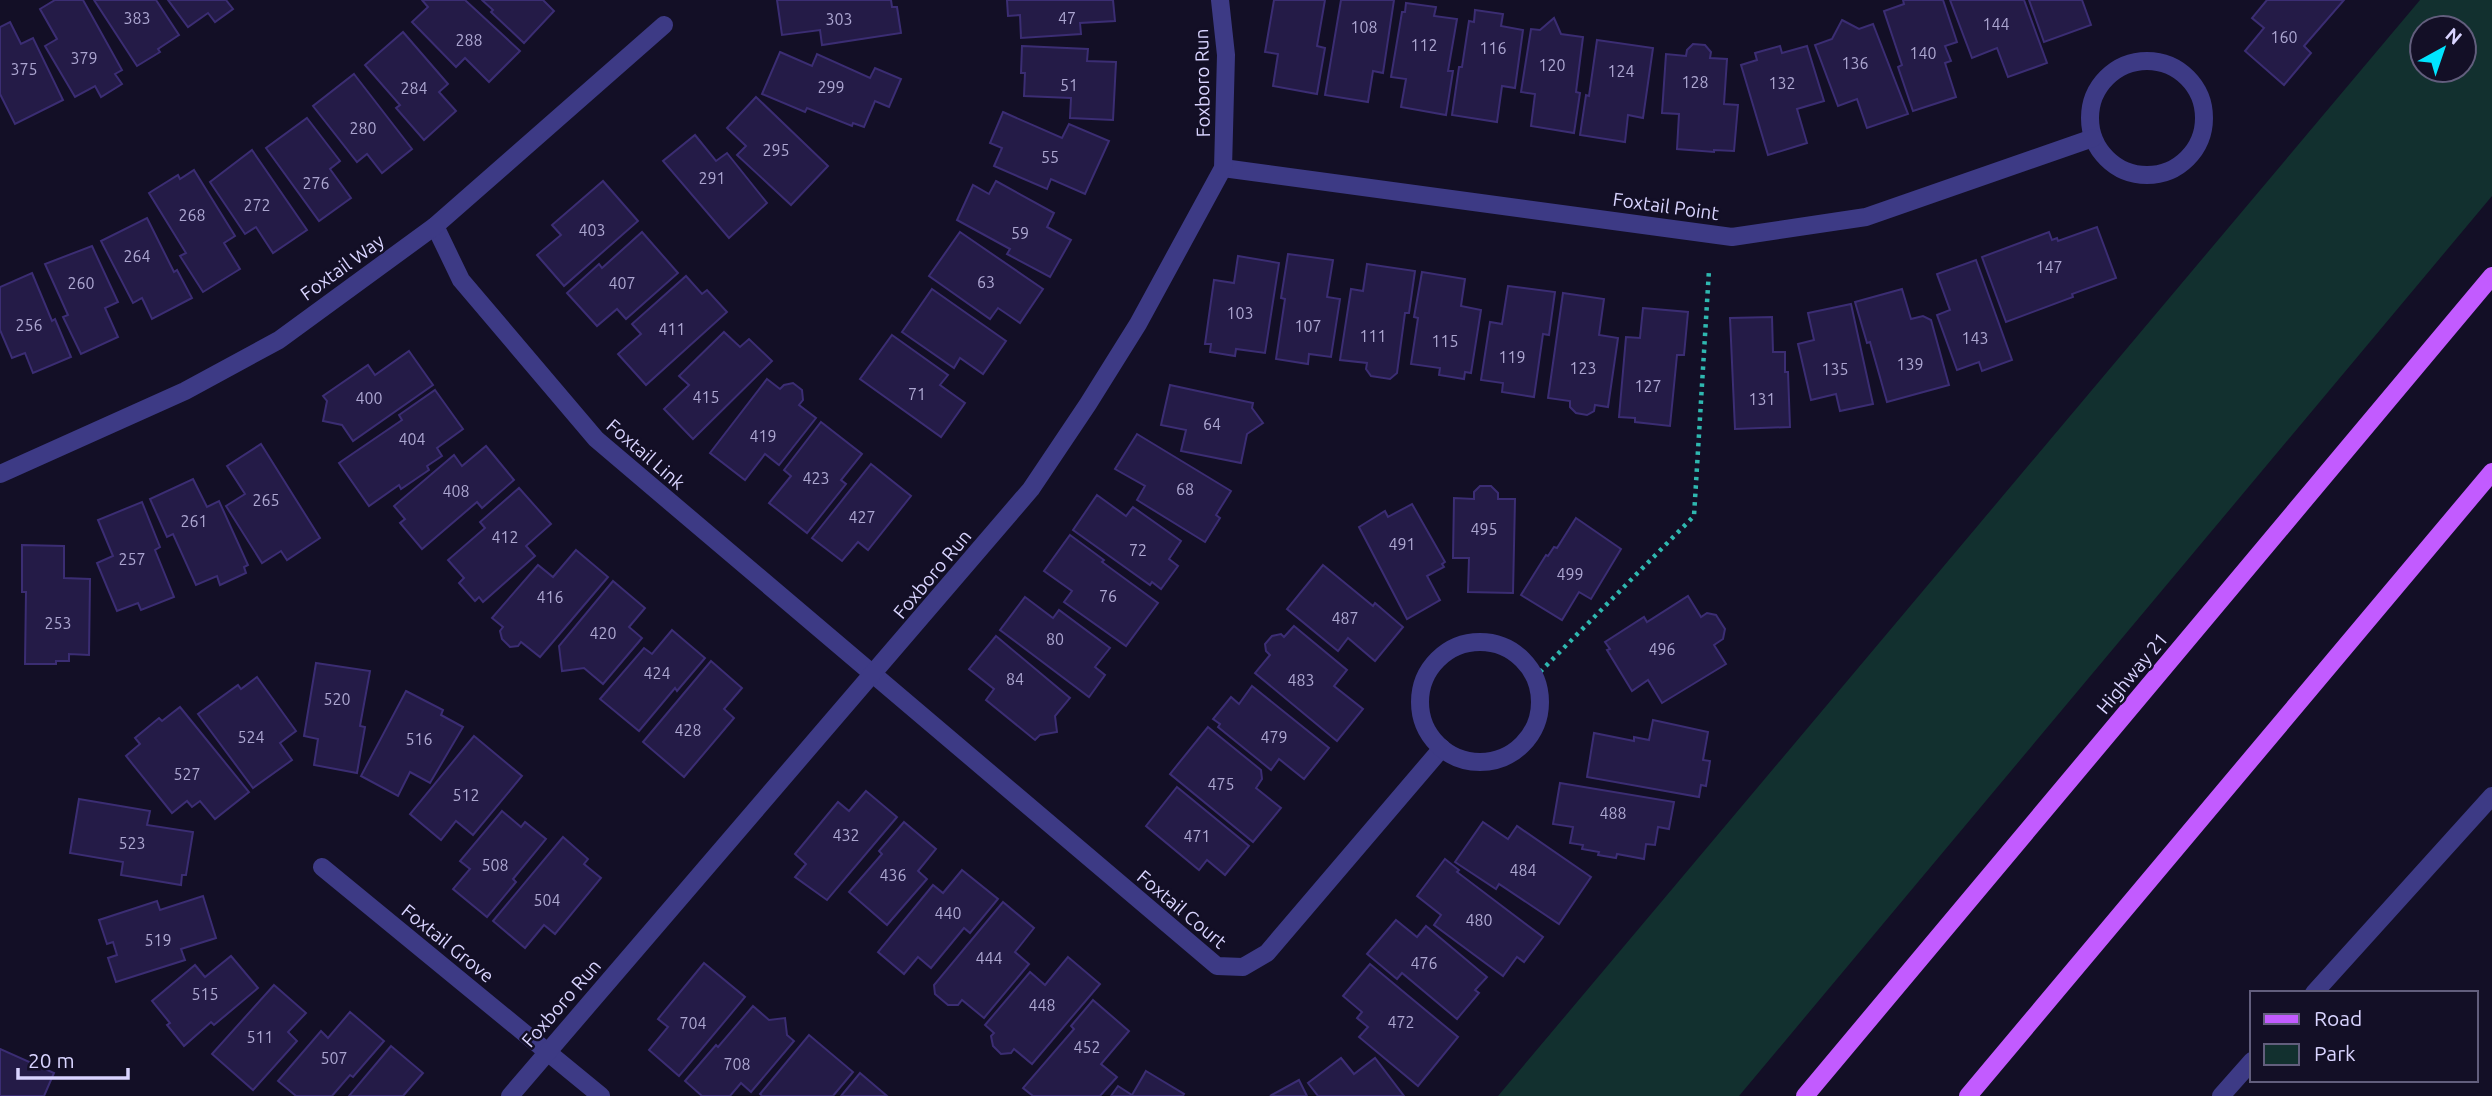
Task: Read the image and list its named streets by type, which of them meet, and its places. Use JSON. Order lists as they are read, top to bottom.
{
  "streets": {
    "main road": ["Highway 21"],
    "street": [
      "Foxboro Run",
      "Foxtail Point",
      "Foxtail Way",
      "Foxtail Link",
      "Foxtail Court",
      "Foxtail Grove"
    ]
  },
  "crossings": [
    ["Foxboro Run", "Foxtail Point"],
    ["Foxboro Run", "Foxtail Link"],
    ["Foxboro Run", "Foxtail Court"],
    ["Foxboro Run", "Foxtail Grove"],
    ["Foxtail Way", "Foxtail Link"],
    ["Foxtail Link", "Foxtail Court"]
  ],
  "house_numbers": [
    "383",
    "47",
    "303",
    "144",
    "108",
    "160",
    "288",
    "112",
    "116",
    "140",
    "379",
    "136",
    "120",
    "375",
    "124",
    "128",
    "132",
    "51",
    "299",
    "284",
    "280",
    "295",
    "55",
    "291",
    "276",
    "272",
    "268",
    "403",
    "59",
    "264",
    "147",
    "63",
    "260",
    "407",
    "103",
    "256",
    "107",
    "411",
    "111",
    "143",
    "115",
    "119",
    "139",
    "123",
    "135",
    "127",
    "71",
    "415",
    "400",
    "131",
    "64",
    "419",
    "404",
    "423",
    "68",
    "408",
    "265",
    "427",
    "261",
    "495",
    "412",
    "491",
    "72",
    "257",
    "499",
    "76",
    "416",
    "487",
    "253",
    "420",
    "80",
    "496",
    "424",
    "84",
    "483",
    "520",
    "428",
    "524",
    "479",
    "516",
    "527",
    "475",
    "512",
    "488",
    "432",
    "471",
    "523",
    "508",
    "484",
    "436",
    "504",
    "440",
    "480",
    "519",
    "444",
    "476",
    "515",
    "448",
    "472",
    "704",
    "511",
    "452",
    "507",
    "708"
  ],
  "legend": ["Road", "Park"],
  "scale_bar": "20 m",
  "north": "top right"
}
